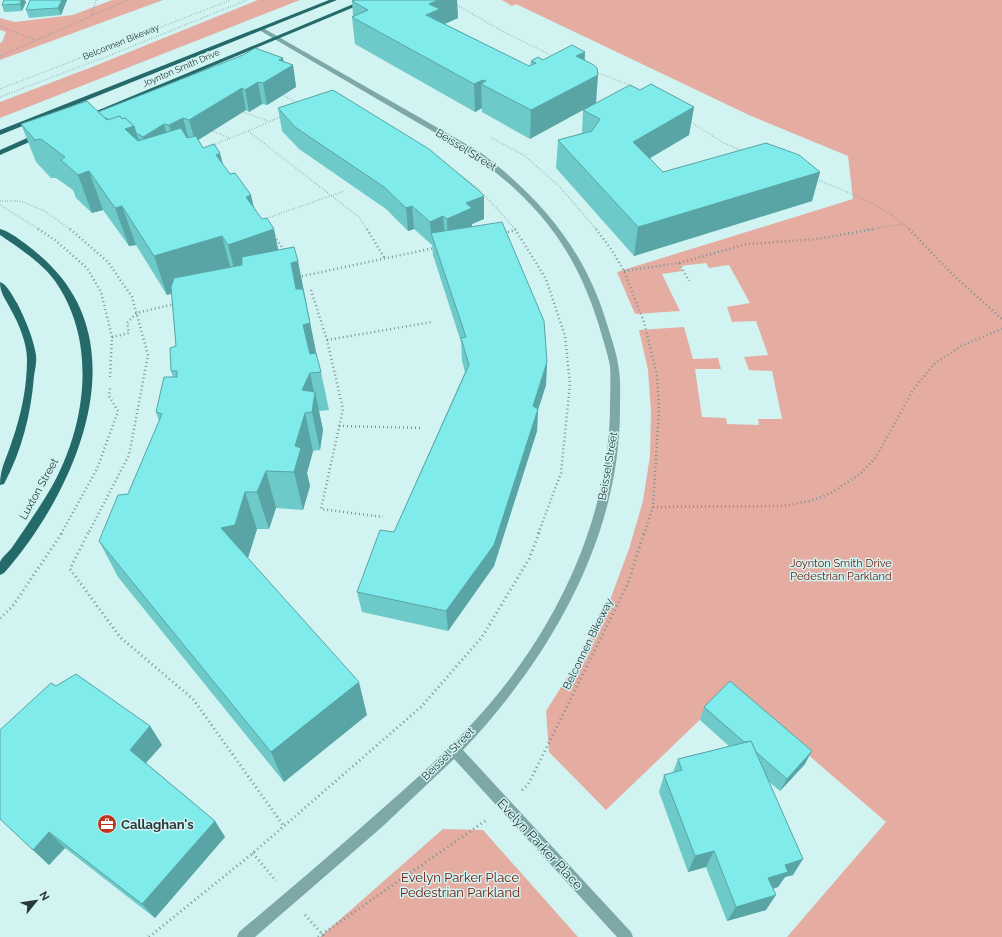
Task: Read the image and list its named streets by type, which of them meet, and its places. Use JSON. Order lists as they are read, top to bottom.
{
  "streets": {
    "main road": ["Joynton Smith Drive", "Luxton Street"],
    "street": ["Beissel Street", "Evelyn Parker Place"],
    "path": ["Belconnen Bikeway"]
  },
  "crossings": [
    ["Joynton Smith Drive", "Beissel Street"],
    ["Beissel Street", "Evelyn Parker Place"]
  ],
  "parks": ["Joynton Smith Drive Pedestrian Parkland", "Evelyn Parker Place Pedestrian Parkland"],
  "places": {
    "office": ["Callaghan's"]
  },
  "north": "top right"
}
